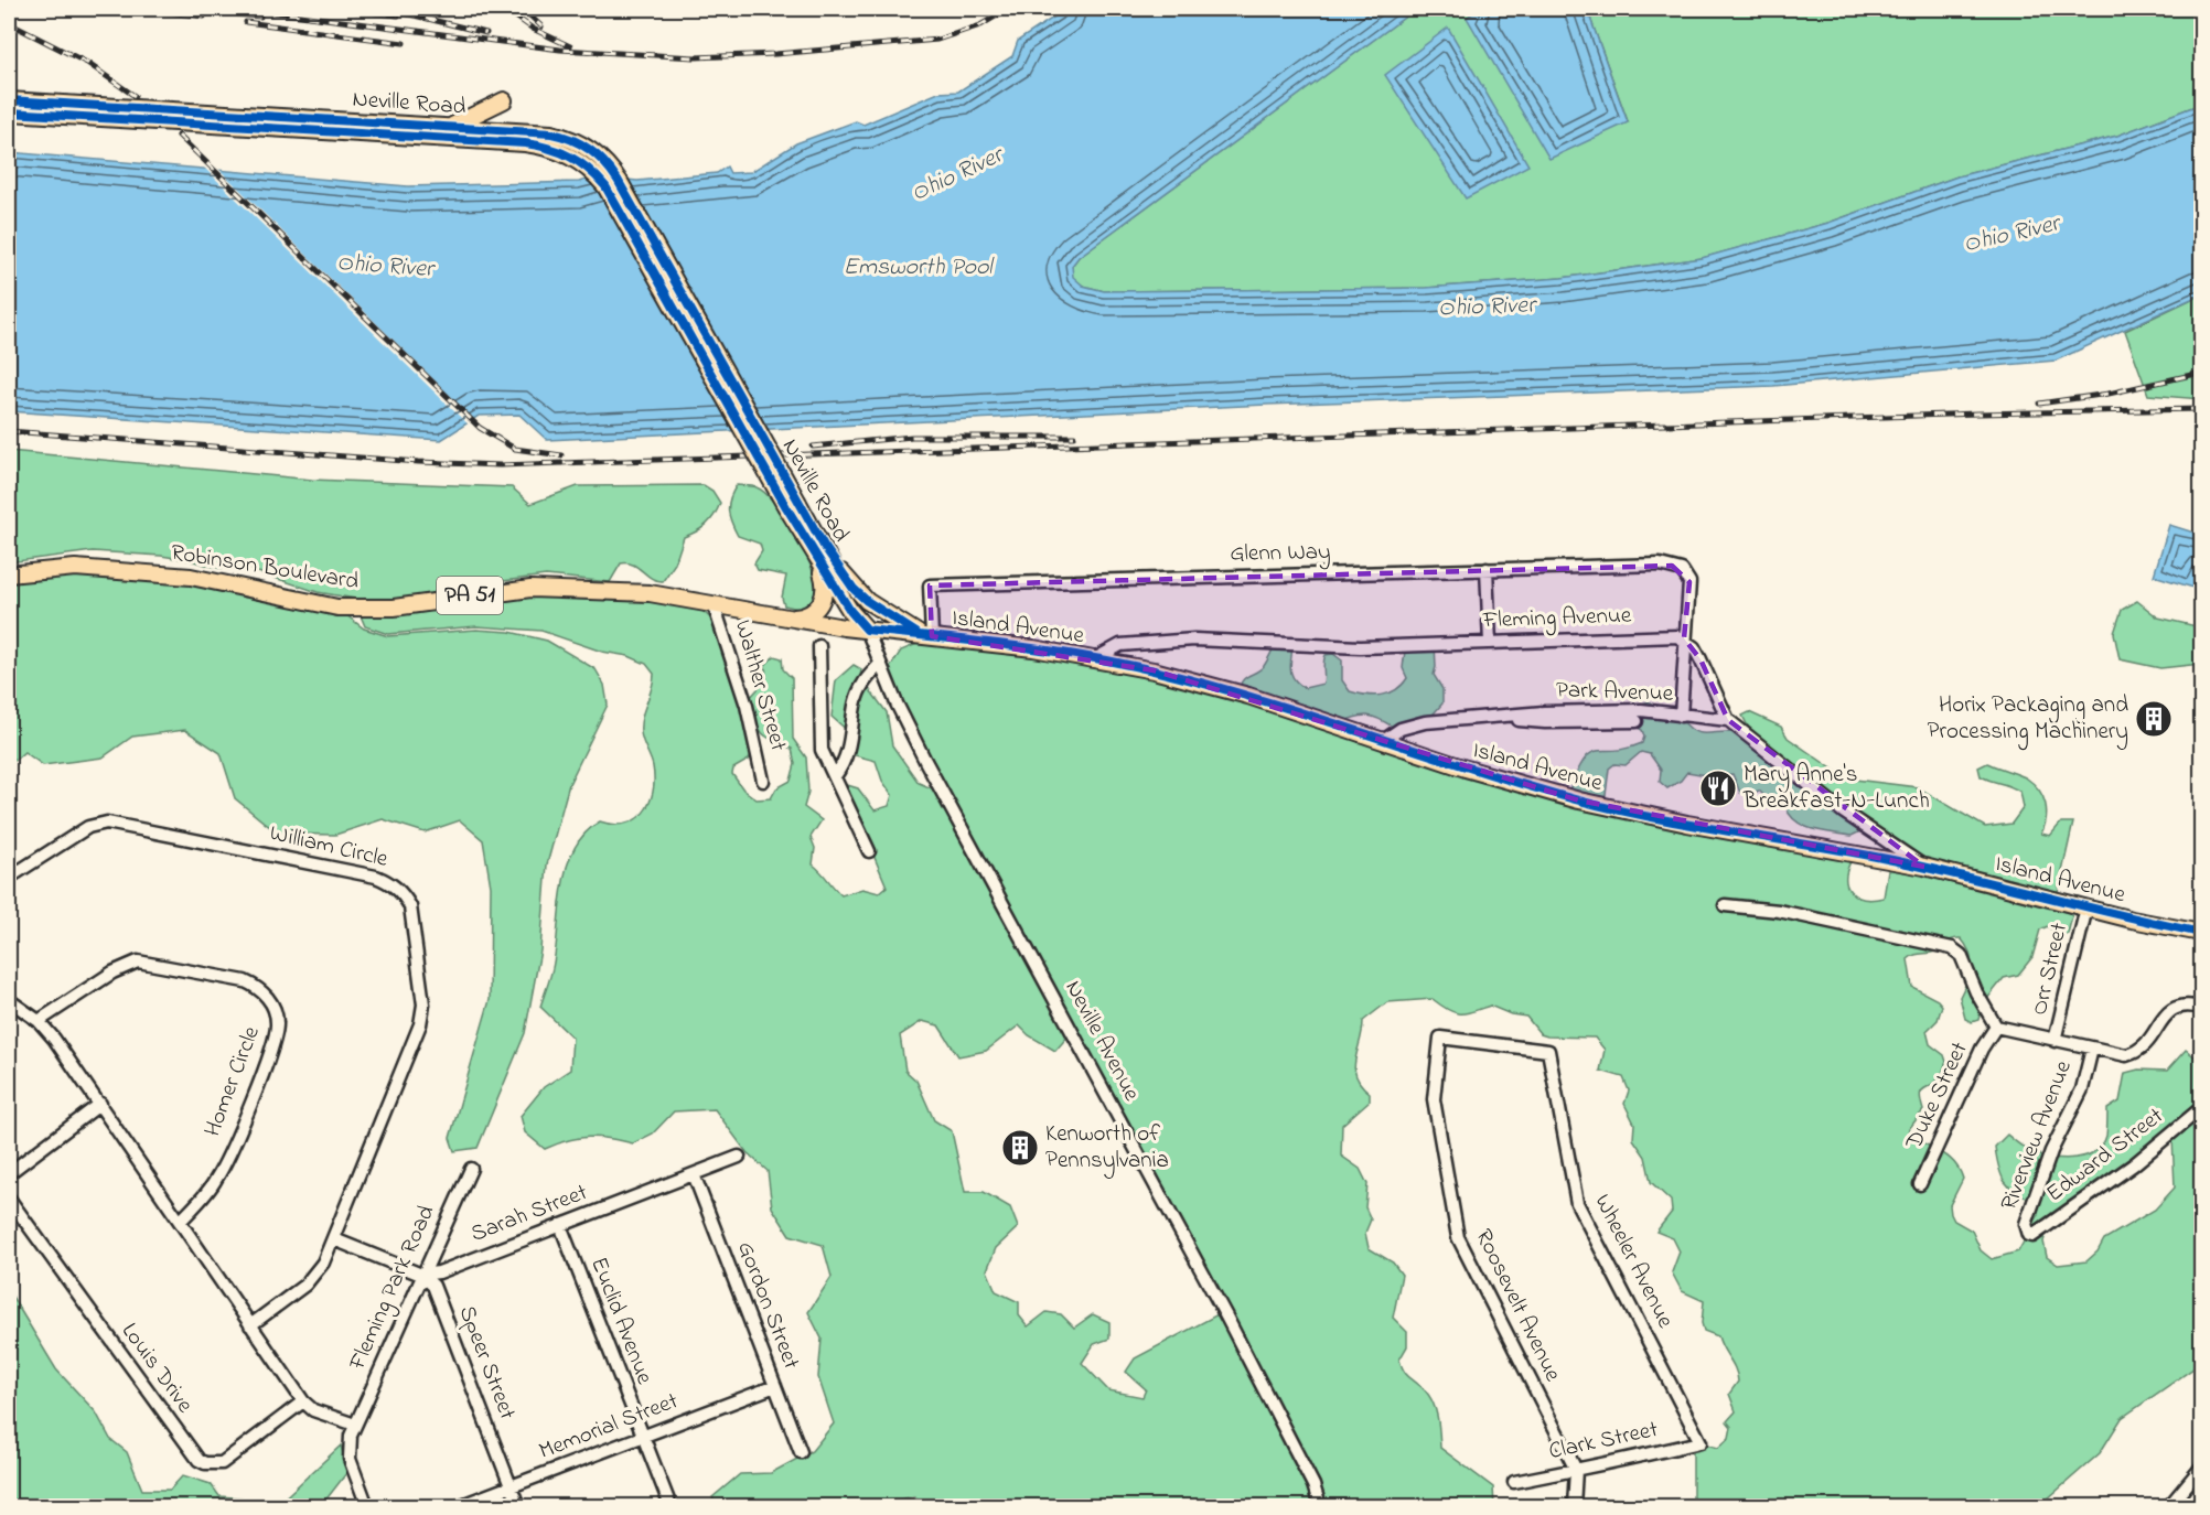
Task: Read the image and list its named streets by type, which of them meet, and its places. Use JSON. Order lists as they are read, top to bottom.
{
  "streets": {
    "main road": [
      "Neville Road",
      "Robinson Boulevard",
      "PA 51",
      "Island Avenue"
    ],
    "street": [
      "Glenn Way",
      "Fleming Avenue",
      "Walther Street",
      "Park Avenue",
      "William Circle",
      "Orr Street",
      "Neville Avenue",
      "Homer Circle",
      "Duke Street",
      "Riverview Avenue",
      "Edward Street",
      "Sarah Street",
      "Wheeler Avenue",
      "Fleming Park Road",
      "Gordon Street",
      "Roosevelt Avenue",
      "Euclid Avenue",
      "Speer Street",
      "Louis Drive",
      "Memorial Street",
      "Clark Street"
    ]
  },
  "crossings": [
    ["Neville Road", "Robinson Boulevard"],
    ["Neville Road", "Island Avenue"],
    ["Neville Road", "Neville Avenue"],
    ["Glenn Way", "Fleming Avenue"],
    ["Glenn Way", "Island Avenue"],
    ["Robinson Boulevard", "Island Avenue"],
    ["Robinson Boulevard", "Walther Street"],
    ["Robinson Boulevard", "Neville Avenue"],
    ["Fleming Avenue", "Island Avenue"],
    ["Island Avenue", "Park Avenue"],
    ["Island Avenue", "Orr Street"],
    ["Island Avenue", "Neville Avenue"],
    ["Riverview Avenue", "Edward Street"],
    ["Sarah Street", "Fleming Park Road"],
    ["Sarah Street", "Gordon Street"],
    ["Sarah Street", "Euclid Avenue"],
    ["Sarah Street", "Speer Street"],
    ["Wheeler Avenue", "Roosevelt Avenue"],
    ["Wheeler Avenue", "Clark Street"],
    ["Fleming Park Road", "Speer Street"],
    ["Gordon Street", "Memorial Street"],
    ["Roosevelt Avenue", "Clark Street"],
    ["Euclid Avenue", "Memorial Street"],
    ["Speer Street", "Memorial Street"]
  ],
  "water": ["Ohio River", "Emsworth Pool"],
  "places": {
    "building": ["Horix Packaging and Processing Machinery", "Kenworth of Pennsylvania"],
    "restaurant": ["Mary Anne's Breakfast-N-Lunch"]
  }
}
